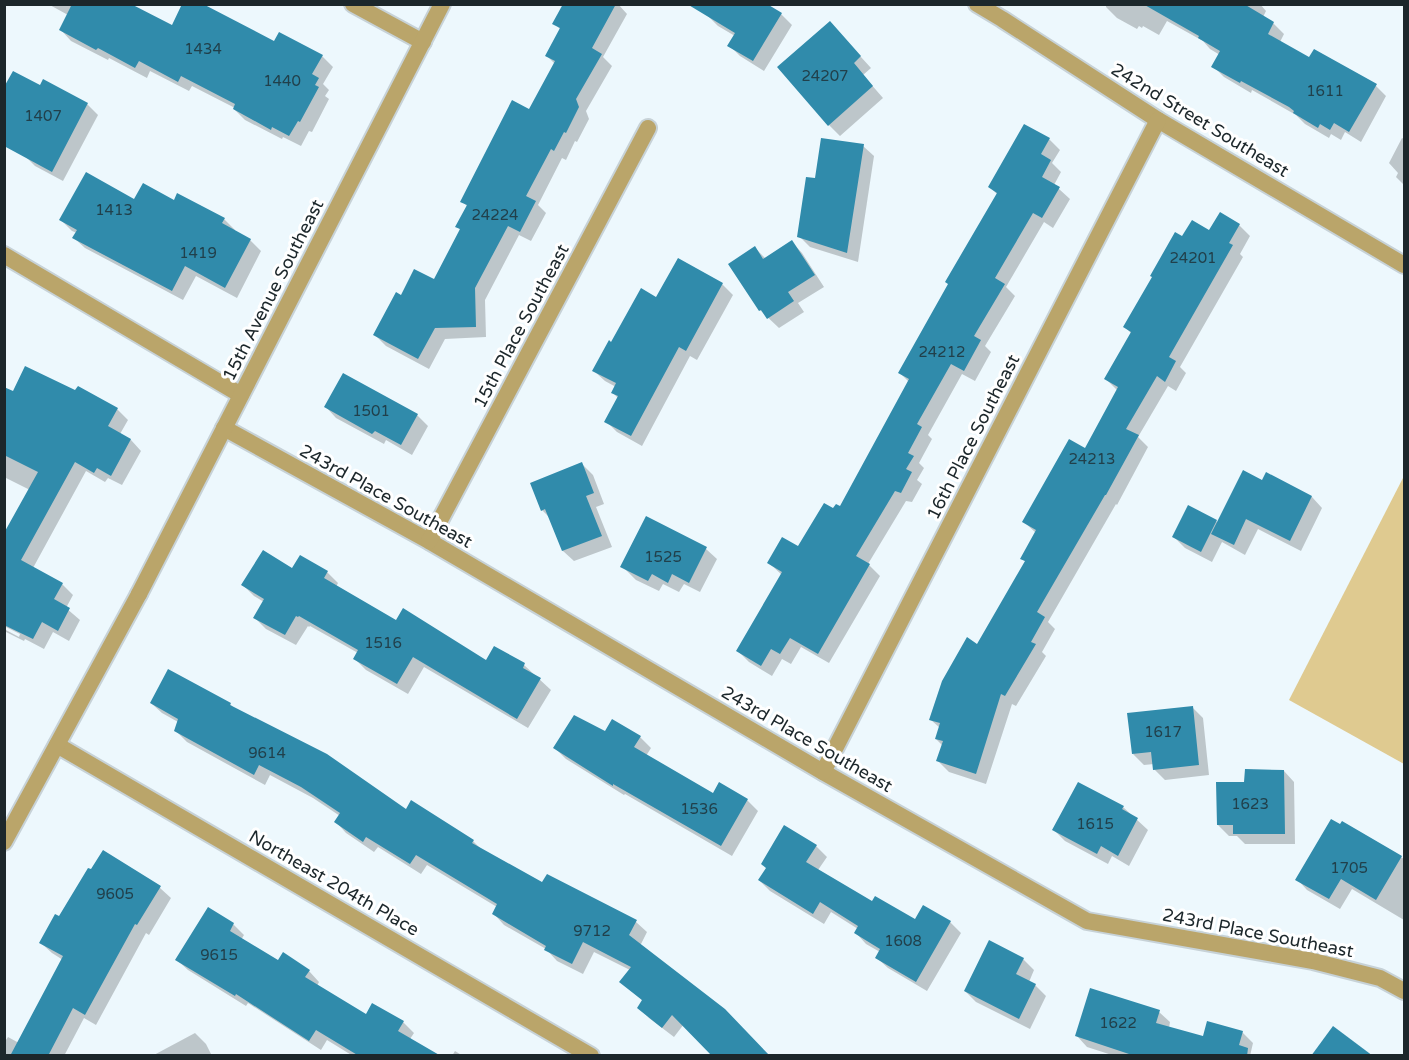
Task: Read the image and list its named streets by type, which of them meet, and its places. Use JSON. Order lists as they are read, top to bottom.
{
  "streets": {
    "street": [
      "242nd Street Southeast",
      "15th Avenue Southeast",
      "15th Place Southeast",
      "16th Place Southeast",
      "243rd Place Southeast",
      "Northeast 204th Place"
    ]
  },
  "crossings": [
    ["242nd Street Southeast", "16th Place Southeast"],
    ["15th Avenue Southeast", "243rd Place Southeast"],
    ["15th Avenue Southeast", "Northeast 204th Place"],
    ["15th Place Southeast", "243rd Place Southeast"],
    ["16th Place Southeast", "243rd Place Southeast"]
  ],
  "house_numbers": [
    "1434",
    "24207",
    "1440",
    "1611",
    "1407",
    "1413",
    "24224",
    "1419",
    "24201",
    "24212",
    "1501",
    "24213",
    "1525",
    "1516",
    "1617",
    "9614",
    "1623",
    "1536",
    "1615",
    "1705",
    "9605",
    "9712",
    "1608",
    "9615",
    "1622"
  ]
}
